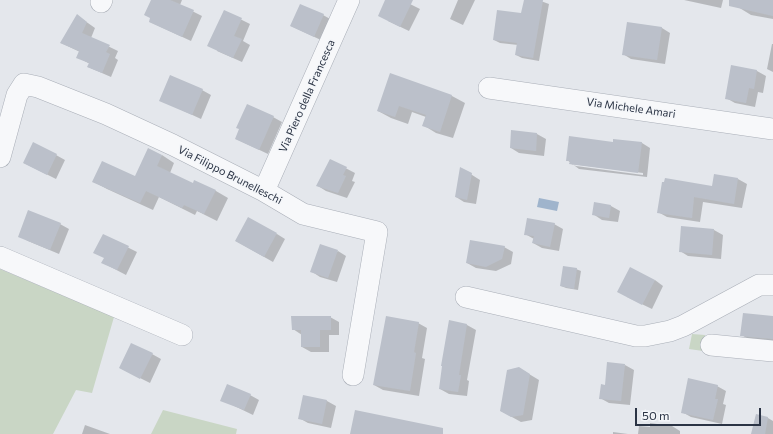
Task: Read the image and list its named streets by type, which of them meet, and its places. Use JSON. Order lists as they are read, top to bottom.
{
  "streets": {
    "street": ["Via Piero della Francesca", "Via Michele Amari", "Via Filippo Brunelleschi"]
  },
  "crossings": [
    ["Via Piero della Francesca", "Via Filippo Brunelleschi"]
  ],
  "scale_bar": "50 m"
}
